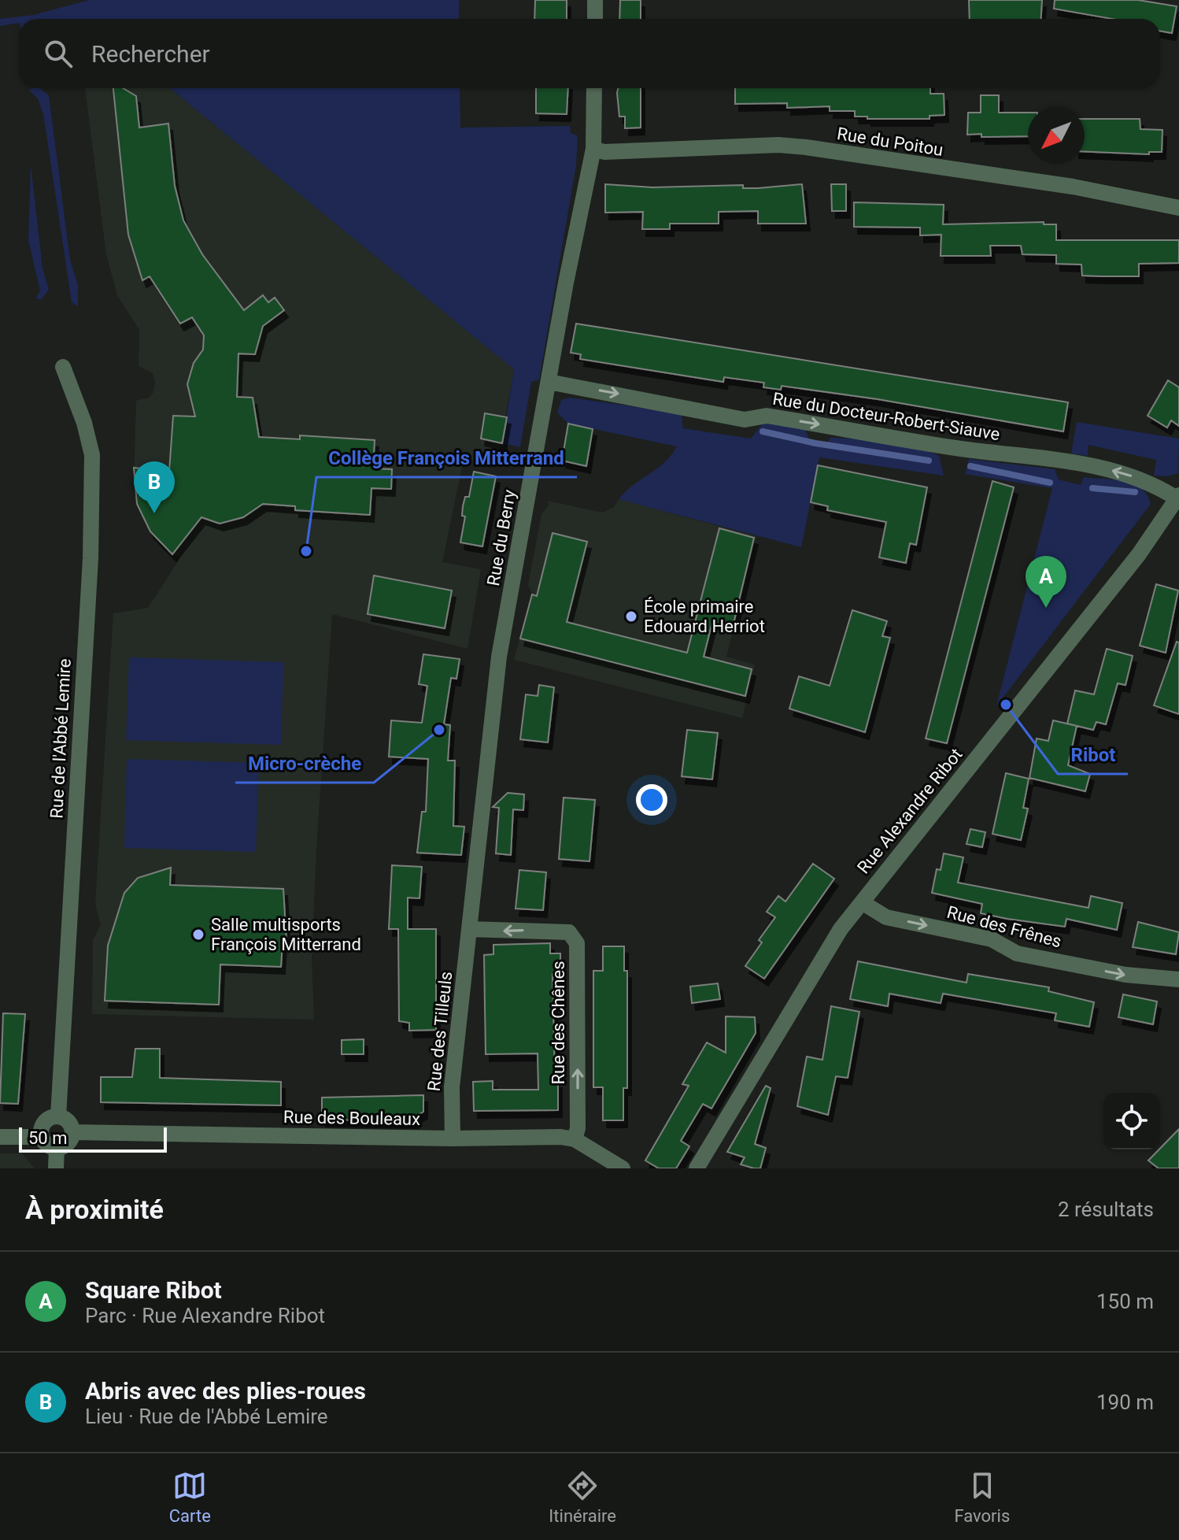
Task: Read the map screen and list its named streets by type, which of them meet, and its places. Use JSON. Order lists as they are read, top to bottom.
{
  "streets": {
    "street": [
      "Rue du Poitou",
      "Rue du Docteur-Robert-Siauve",
      "Rue du Berry",
      "Rue de l'Abbé Lemire",
      "Rue Alexandre Ribot",
      "Rue des Frênes",
      "Rue des Chênes",
      "Rue des Tilleuls",
      "Rue des Bouleaux"
    ]
  },
  "crossings": [
    ["Rue du Poitou", "Rue du Berry"],
    ["Rue du Docteur-Robert-Siauve", "Rue du Berry"],
    ["Rue du Docteur-Robert-Siauve", "Rue Alexandre Ribot"],
    ["Rue du Berry", "Rue des Chênes"],
    ["Rue du Berry", "Rue des Tilleuls"],
    ["Rue de l'Abbé Lemire", "Rue des Bouleaux"],
    ["Rue Alexandre Ribot", "Rue des Frênes"],
    ["Rue des Chênes", "Rue des Tilleuls"],
    ["Rue des Chênes", "Rue des Bouleaux"],
    ["Rue des Tilleuls", "Rue des Bouleaux"]
  ],
  "one_way": ["Rue des Frênes"],
  "places": [
    "Collège François Mitterrand",
    "École primaire Edouard Herriot",
    "Ribot",
    "Micro-crèche",
    "Salle multisports François Mitterrand"
  ],
  "scale_bar": "50 m",
  "north": "bottom left",
  "page": {
    "search": "Rechercher",
    "pins": ["B", "A"],
    "scale": "50 m",
    "heading": ["À proximité", "2 résultats"],
    "list": [
      {
        "mark": "A",
        "name": "Square Ribot",
        "note": "Parc · Rue Alexandre Ribot",
        "value": "150 m"
      },
      {
        "mark": "B",
        "name": "Abris avec des plies-roues",
        "note": "Lieu · Rue de l'Abbé Lemire",
        "value": "190 m"
      }
    ],
    "nav": ["Carte", "Itinéraire", "Favoris"]
  }
}
